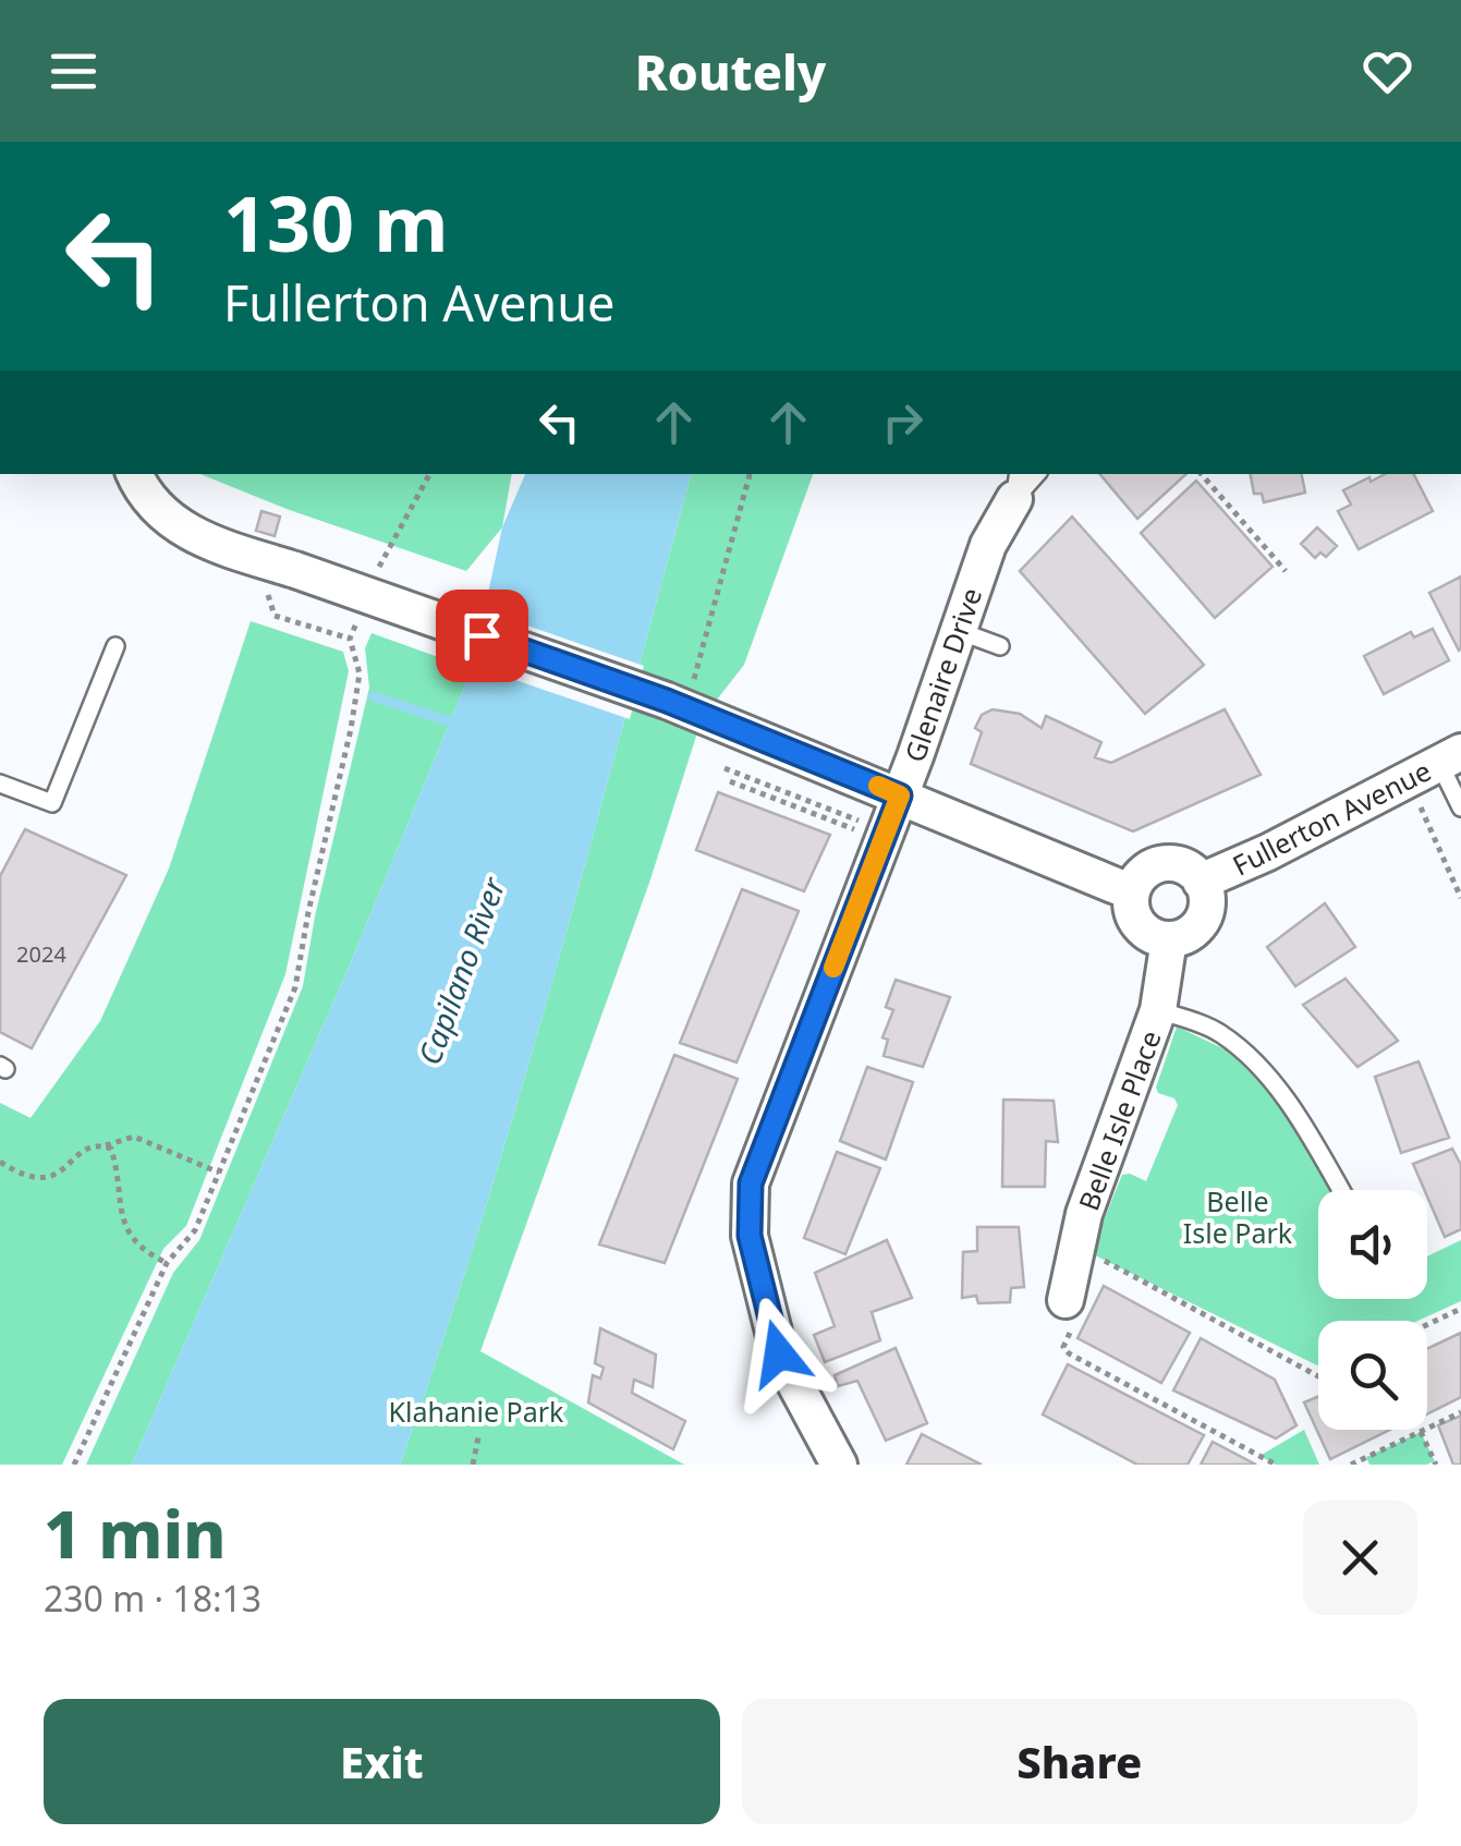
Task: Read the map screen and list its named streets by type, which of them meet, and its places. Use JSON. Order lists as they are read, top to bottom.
{
  "streets": {
    "street": ["Glenaire Drive", "Fullerton Avenue", "Belle Isle Place"]
  },
  "crossings": [
    ["Fullerton Avenue", "Belle Isle Place"]
  ],
  "water": ["Capilano River"],
  "parks": ["Belle Isle Park", "Klahanie Park"],
  "house_numbers": ["2024"],
  "page": {
    "header": "Routely",
    "turn": ["130 m", "Fullerton Avenue"],
    "heading": ["1 min", "230 m · 18:13"],
    "buttons": ["Exit", "Share"]
  }
}
